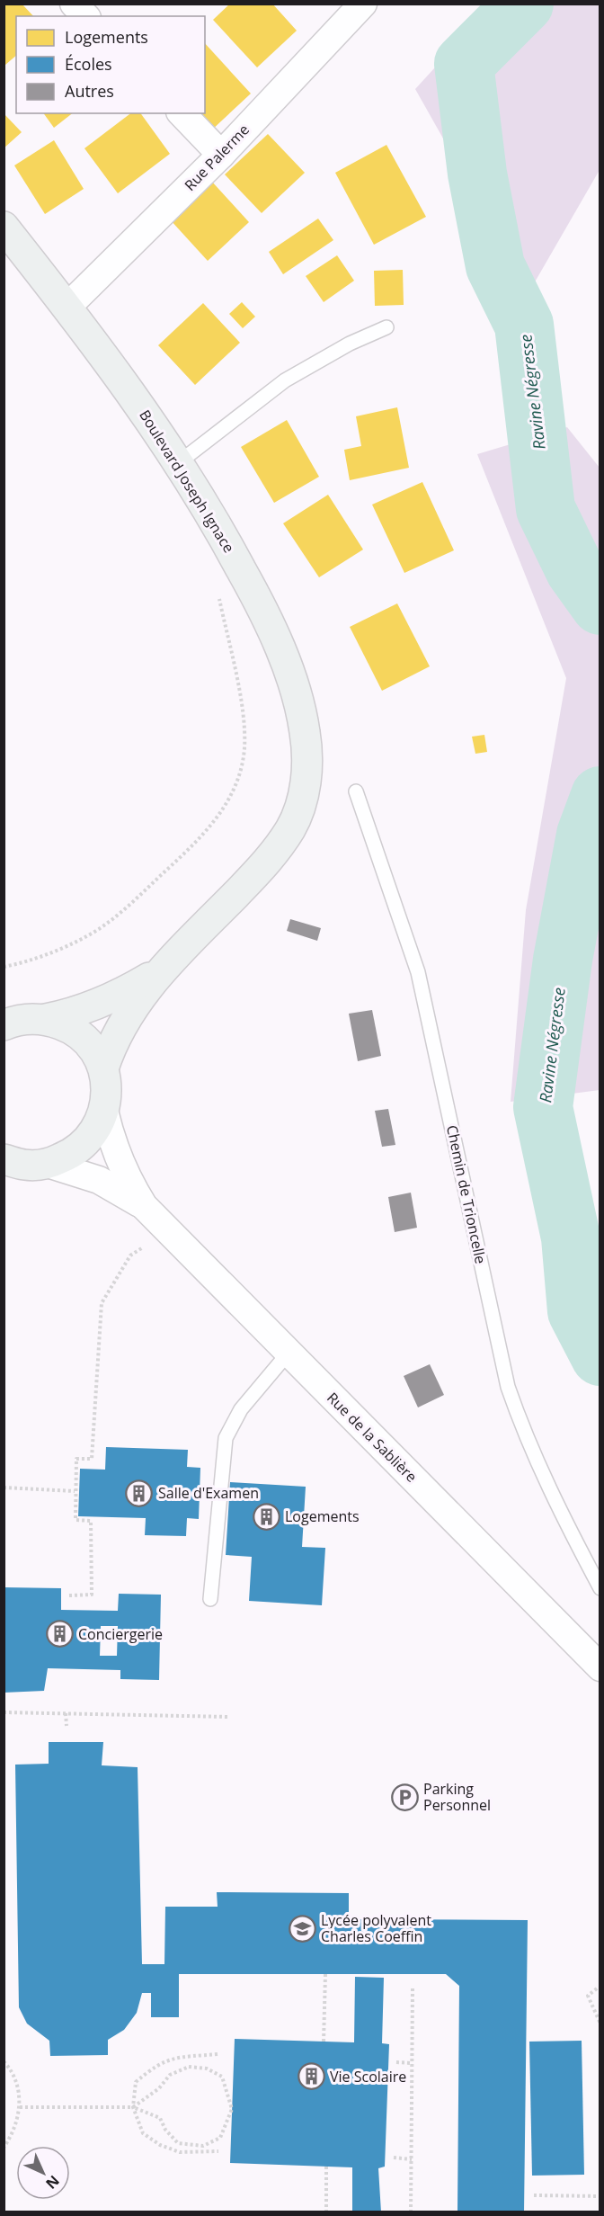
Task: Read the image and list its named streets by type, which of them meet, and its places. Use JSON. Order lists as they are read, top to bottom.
{
  "streets": {
    "main road": ["Boulevard Joseph Ignace"],
    "street": ["Rue Palerme", "Rue de la Sablière"],
    "lane": ["Chemin de Trioncelle"]
  },
  "crossings": [
    ["Rue Palerme", "Boulevard Joseph Ignace"]
  ],
  "water": ["Ravine Négresse"],
  "places": {
    "building": [
      "Salle d'Examen",
      "Logements",
      "Conciergerie",
      "Vie Scolaire"
    ],
    "parking": ["Parking Personnel"],
    "school or university": ["Lycée polyvalent Charles Coeffin"]
  },
  "legend": ["Logements", "Écoles", "Autres"],
  "north": "bottom right"
}
